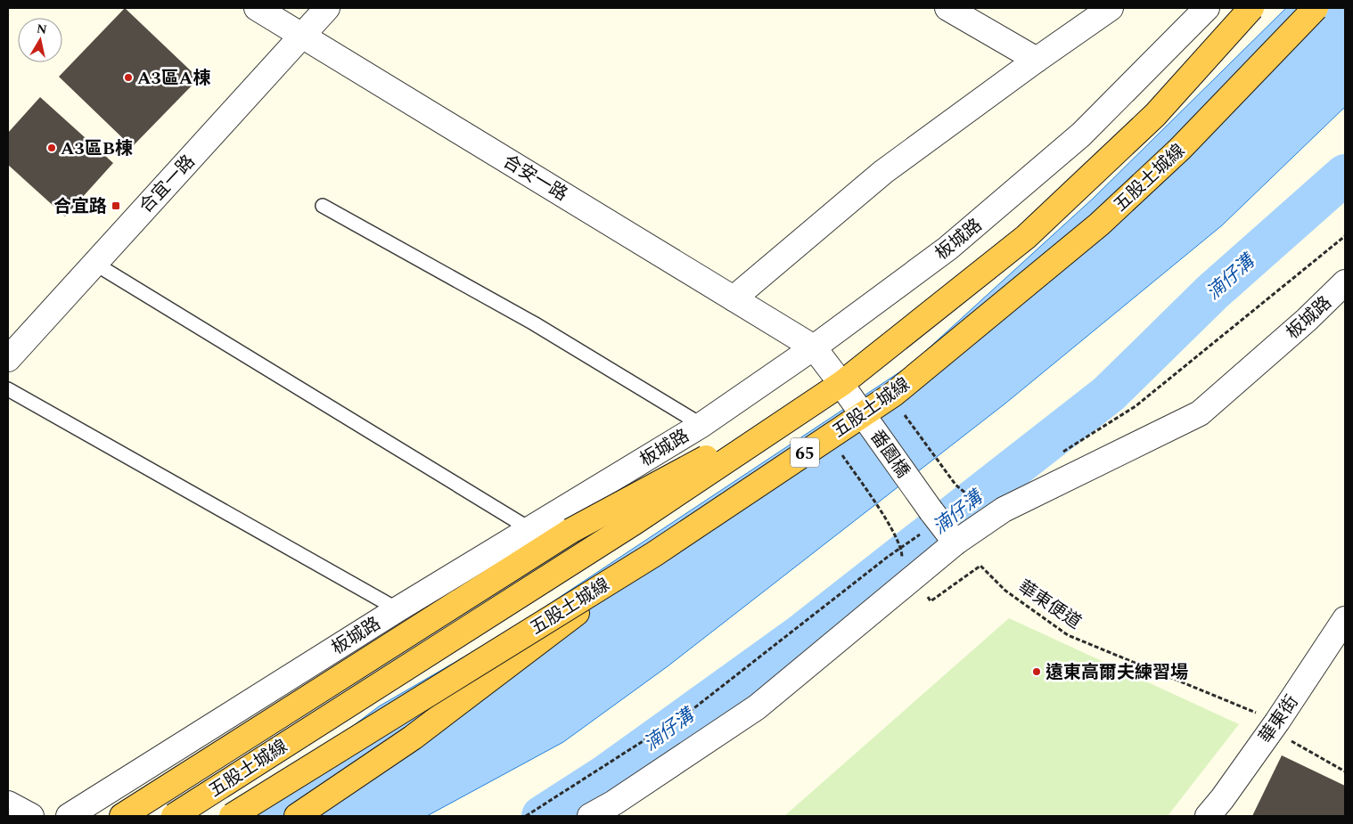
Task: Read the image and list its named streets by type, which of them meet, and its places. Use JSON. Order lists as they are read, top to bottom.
{
  "streets": {
    "highway": ["五股土城線", "65"],
    "street": [
      "合安一路",
      "合宜一路",
      "板城路",
      "番園橋",
      "華東街"
    ],
    "path": ["華東便道"]
  },
  "crossings": [
    ["合安一路", "合宜一路"],
    ["合安一路", "板城路"],
    ["合安一路", "番園橋"],
    ["五股土城線", "番園橋"],
    ["板城路", "番園橋"],
    ["板城路", "華東便道"],
    ["華東便道", "華東街"]
  ],
  "water": ["湳仔溝"],
  "places": {
    "other": ["A3區A棟", "A3區B棟", "遠東高爾夫練習場"],
    "transit": ["合宜路"]
  },
  "north": "top"
}
